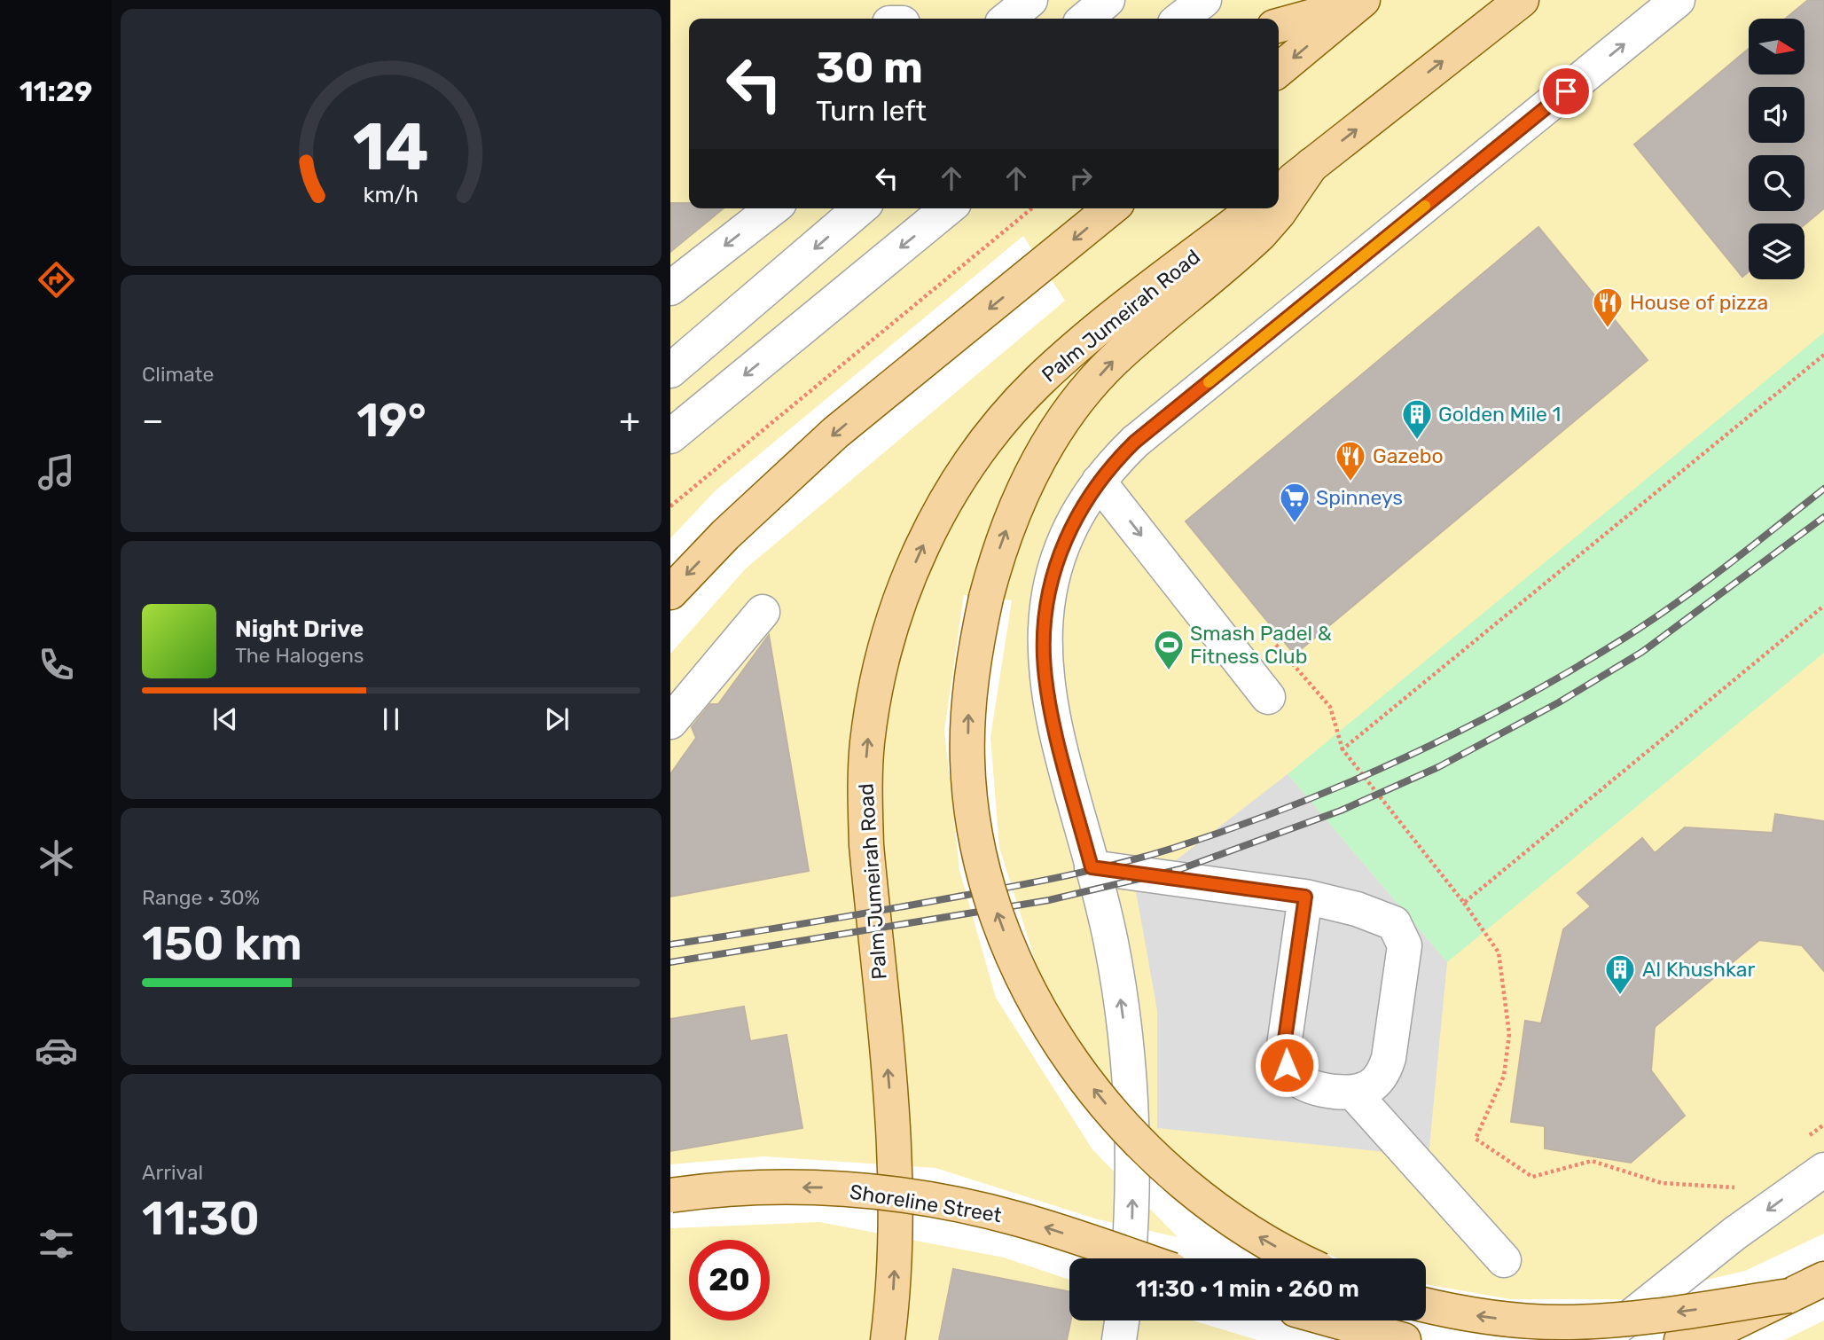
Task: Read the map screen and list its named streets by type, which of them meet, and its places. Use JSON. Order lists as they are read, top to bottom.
{
  "streets": {
    "main road": ["Palm Jumeirah Road", "Shoreline Street"]
  },
  "one_way": ["Palm Jumeirah Road", "Shoreline Street"],
  "places": {
    "restaurant": ["House of pizza", "Gazebo"],
    "building": ["Golden Mile 1", "Al Khushkar"],
    "supermarket": ["Spinneys"],
    "sports": ["Smash Padel & Fitness Club"]
  },
  "north": "right",
  "page": {
    "tabs": "11:29",
    "turn": ["30 m", "Turn left"],
    "tile": [
      "Climate",
      ["Range · 30%", "150 km"],
      ["Arrival", "11:30"]
    ],
    "heat": ["−", "19°", "+"],
    "song": ["Night Drive", "The Halogens"],
    "limit": "20",
    "trip": "11:30 · 1 min · 260 m",
    "gauge": ["14", "km/h"]
  }
}
